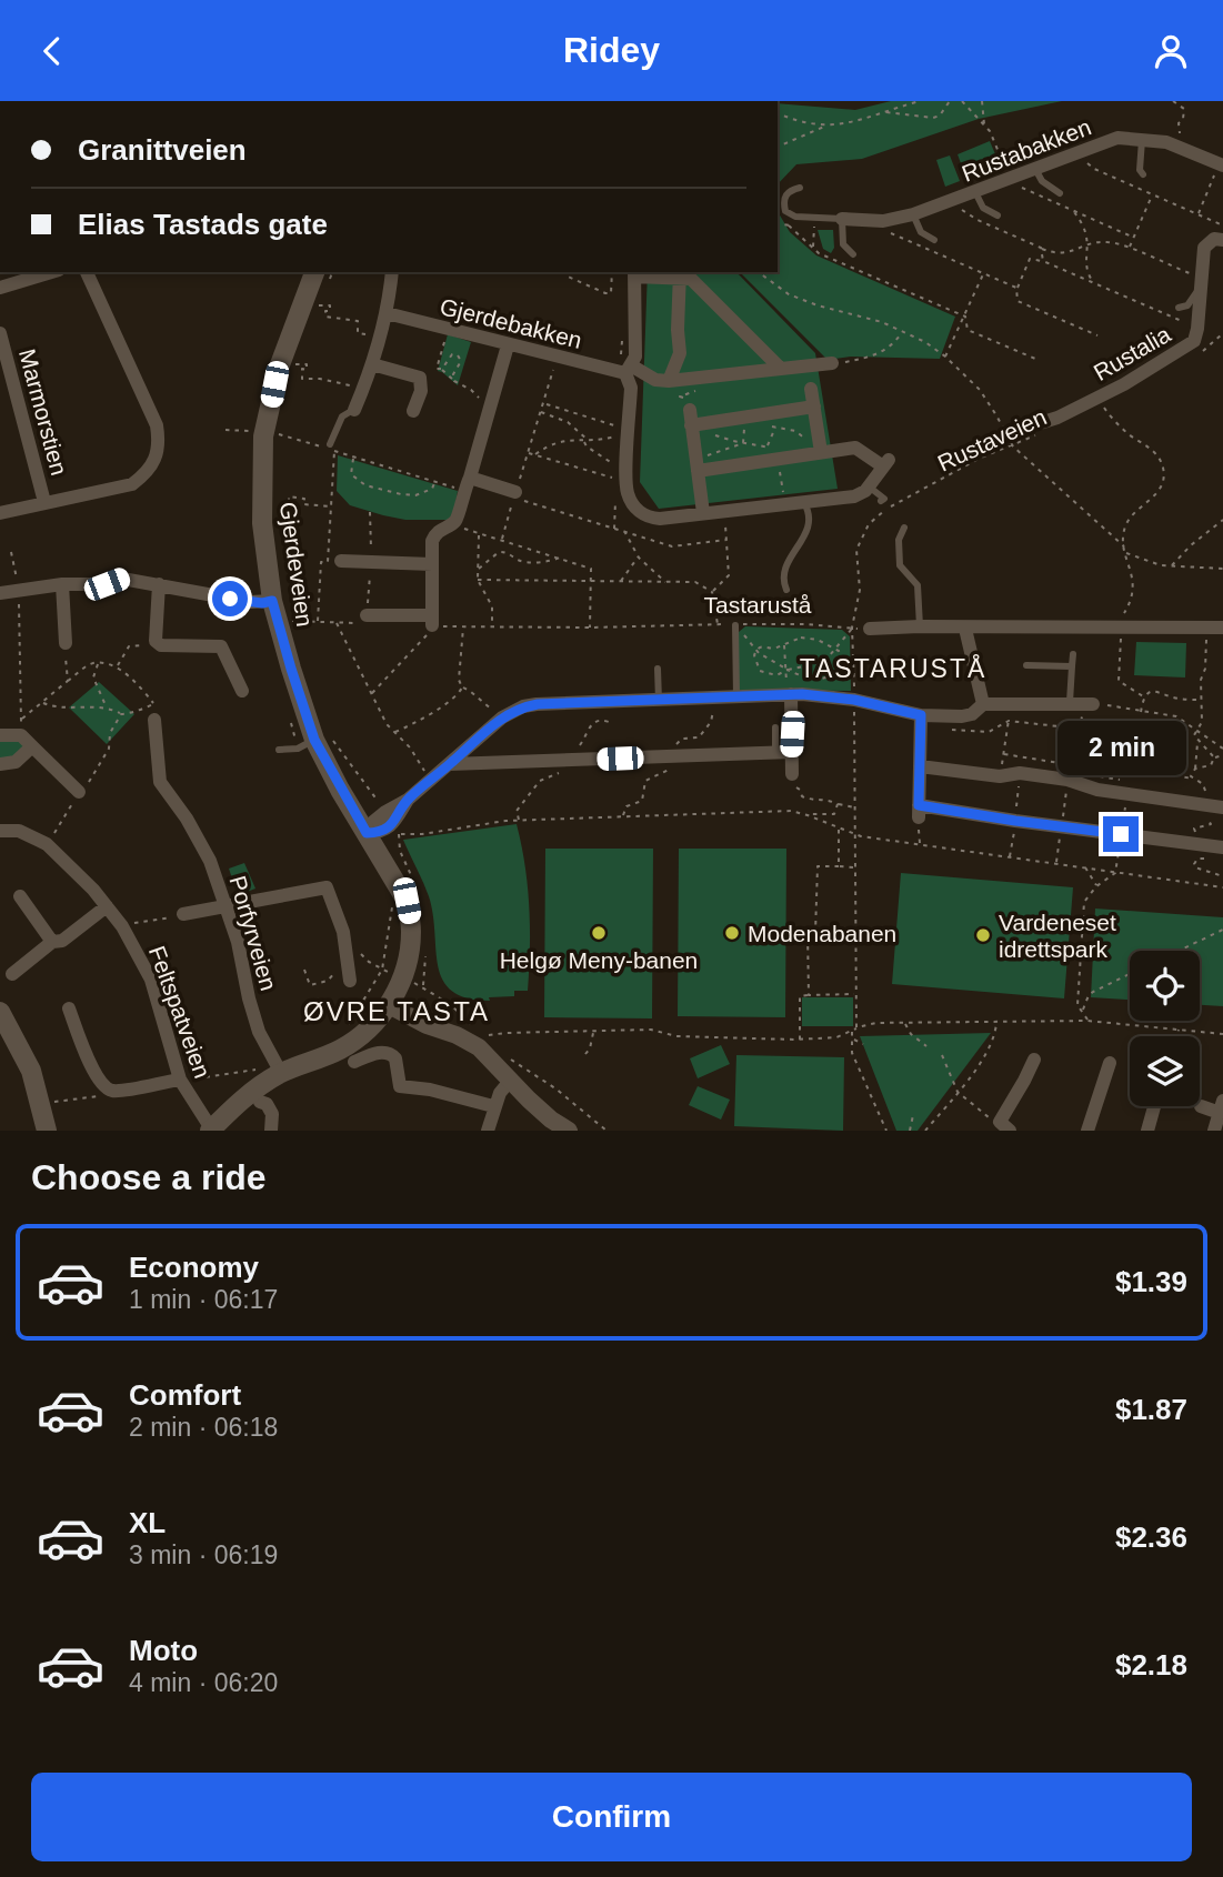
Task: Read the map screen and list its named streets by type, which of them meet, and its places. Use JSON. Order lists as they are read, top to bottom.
{
  "streets": {
    "main road": ["Gjerdeveien"],
    "street": [
      "Rustabakken",
      "Gjerdebakken",
      "Rustalia",
      "Marmorstien",
      "Porfyrveien",
      "Feltspatveien"
    ],
    "path": ["Rustaveien", "Tastarustå"]
  },
  "crossings": [
    ["Rustalia", "Rustaveien"],
    ["Rustaveien", "Tastarustå"],
    ["Gjerdeveien", "Porfyrveien"],
    ["Gjerdeveien", "Feltspatveien"]
  ],
  "districts": ["TASTARUSTÅ", "ØVRE TASTA"],
  "places": ["Helgø Meny-banen", "Modenabanen", "Vardeneset idrettspark"],
  "page": {
    "header": "Ridey",
    "banner": ["Granittveien", "Elias Tastads gate"],
    "bubble": "2 min",
    "heading": "Choose a ride",
    "list": [
      {
        "name": "Economy",
        "note": "1 min · 06:17",
        "value": "$1.39"
      },
      {
        "name": "Comfort",
        "note": "2 min · 06:18",
        "value": "$1.87"
      },
      {
        "name": "XL",
        "note": "3 min · 06:19",
        "value": "$2.36"
      },
      {
        "name": "Moto",
        "note": "4 min · 06:20",
        "value": "$2.18"
      }
    ],
    "buttons": "Confirm"
  }
}
